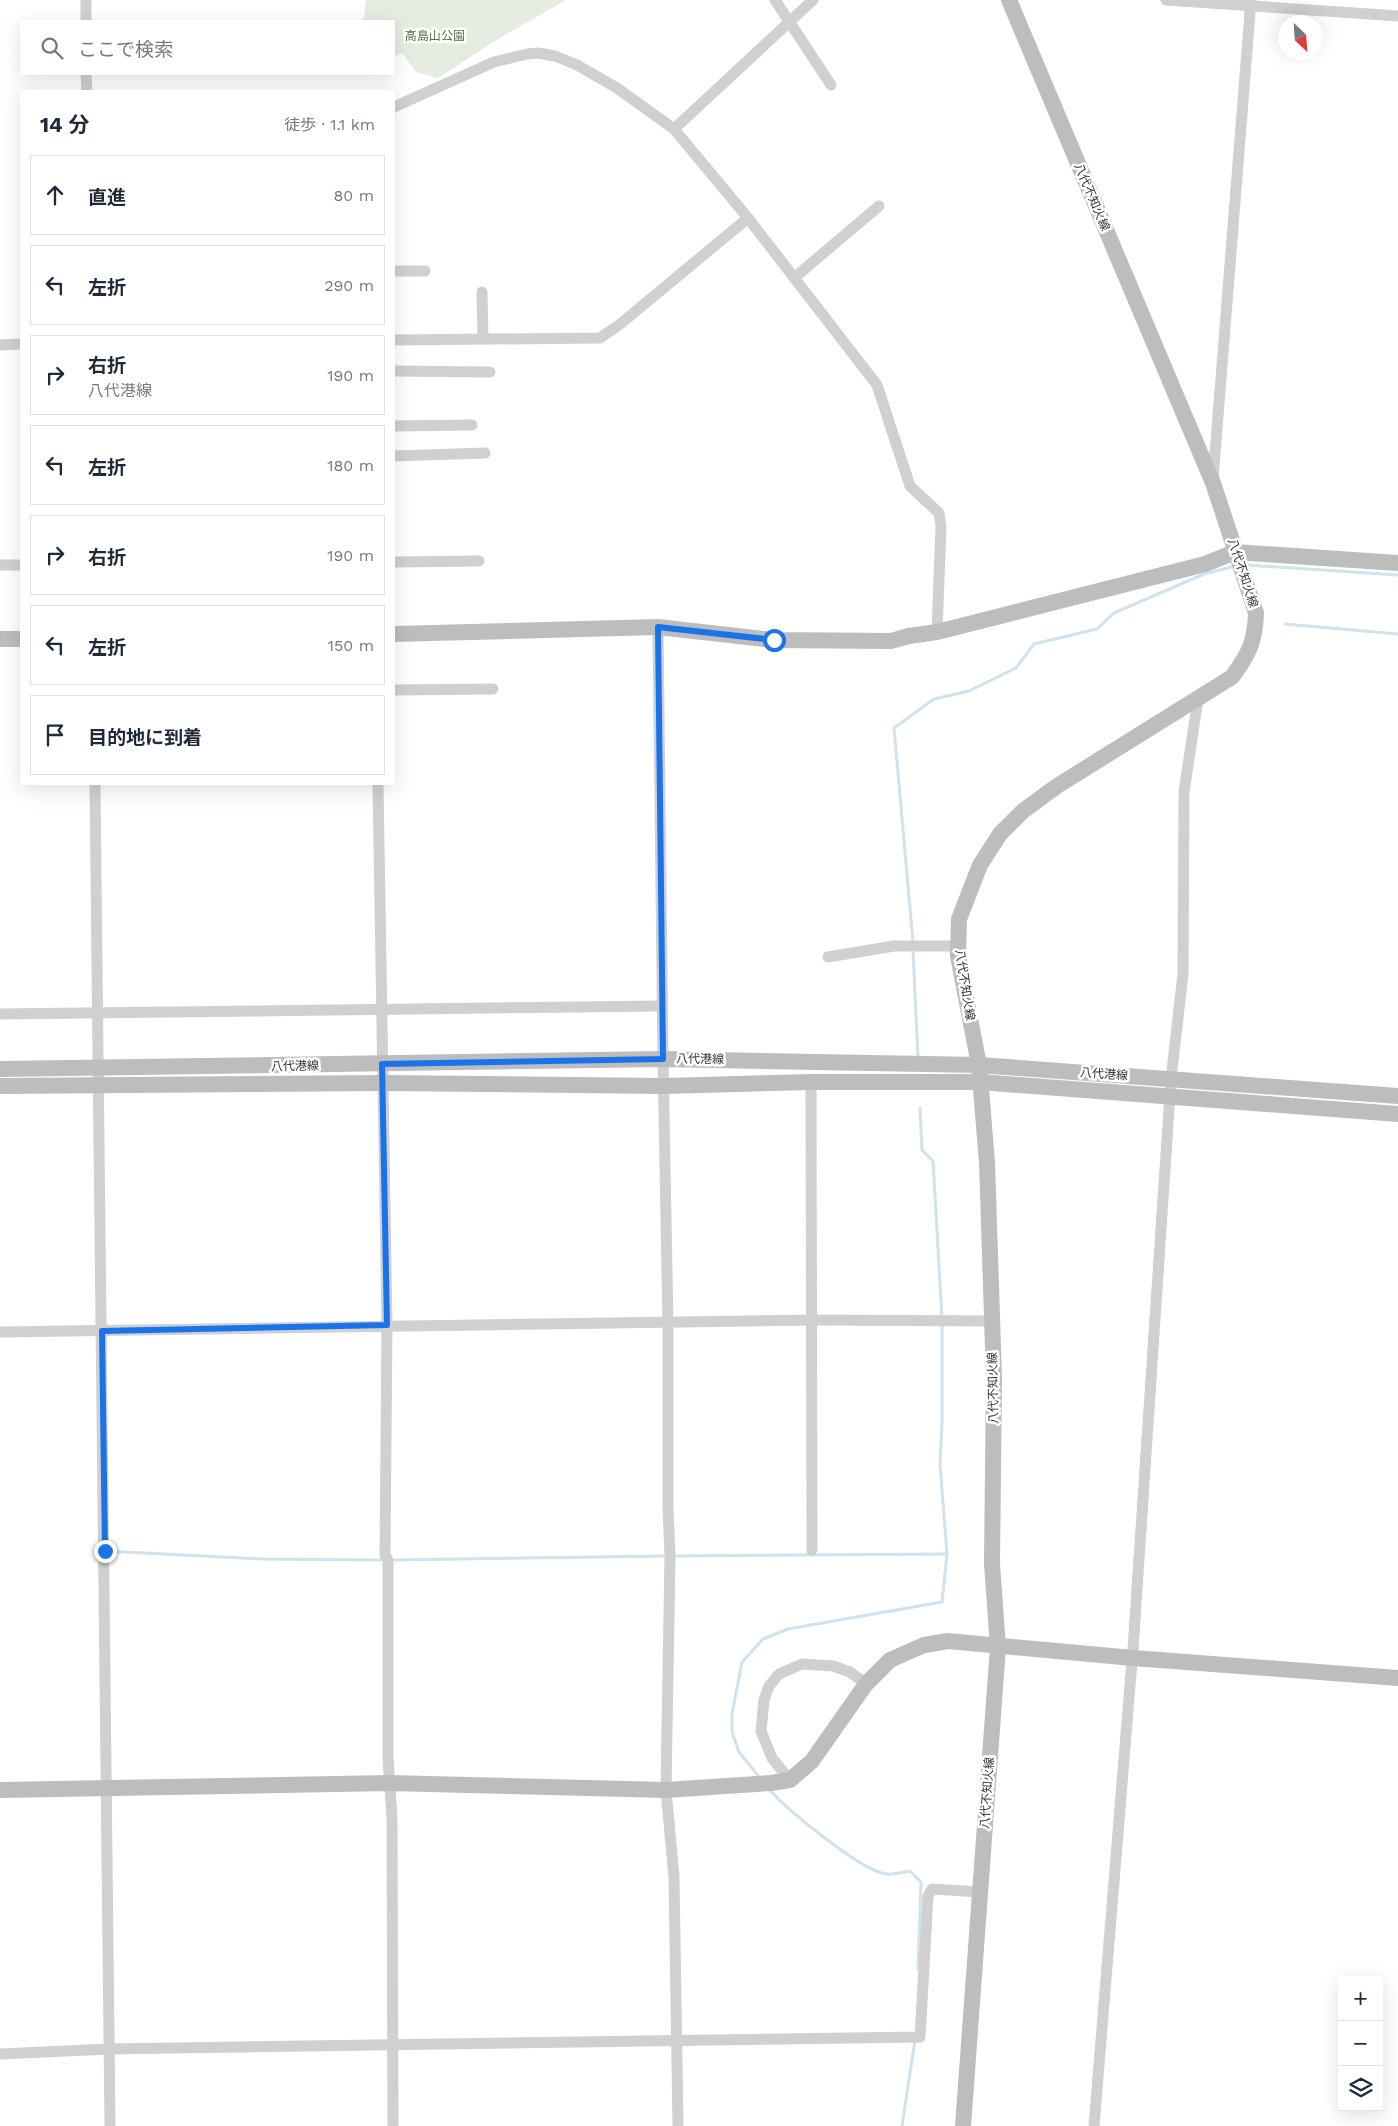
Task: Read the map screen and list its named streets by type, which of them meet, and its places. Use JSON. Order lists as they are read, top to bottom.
{
  "streets": {
    "main road": ["八代不知火線", "八代港線"]
  },
  "crossings": [
    ["八代不知火線", "八代港線"]
  ],
  "parks": ["高島山公園"],
  "north": "bottom right",
  "page": {
    "search": "ここで検索",
    "heading": ["14 分", "徒歩 · 1.1 km"],
    "list": [
      ["直進", "80 m"],
      ["左折", "290 m"],
      ["右折", "八代港線", "190 m"],
      ["左折", "180 m"],
      ["右折", "190 m"],
      ["左折", "150 m"],
      "目的地に到着"
    ],
    "map_buttons": ["+", "−"]
  }
}
